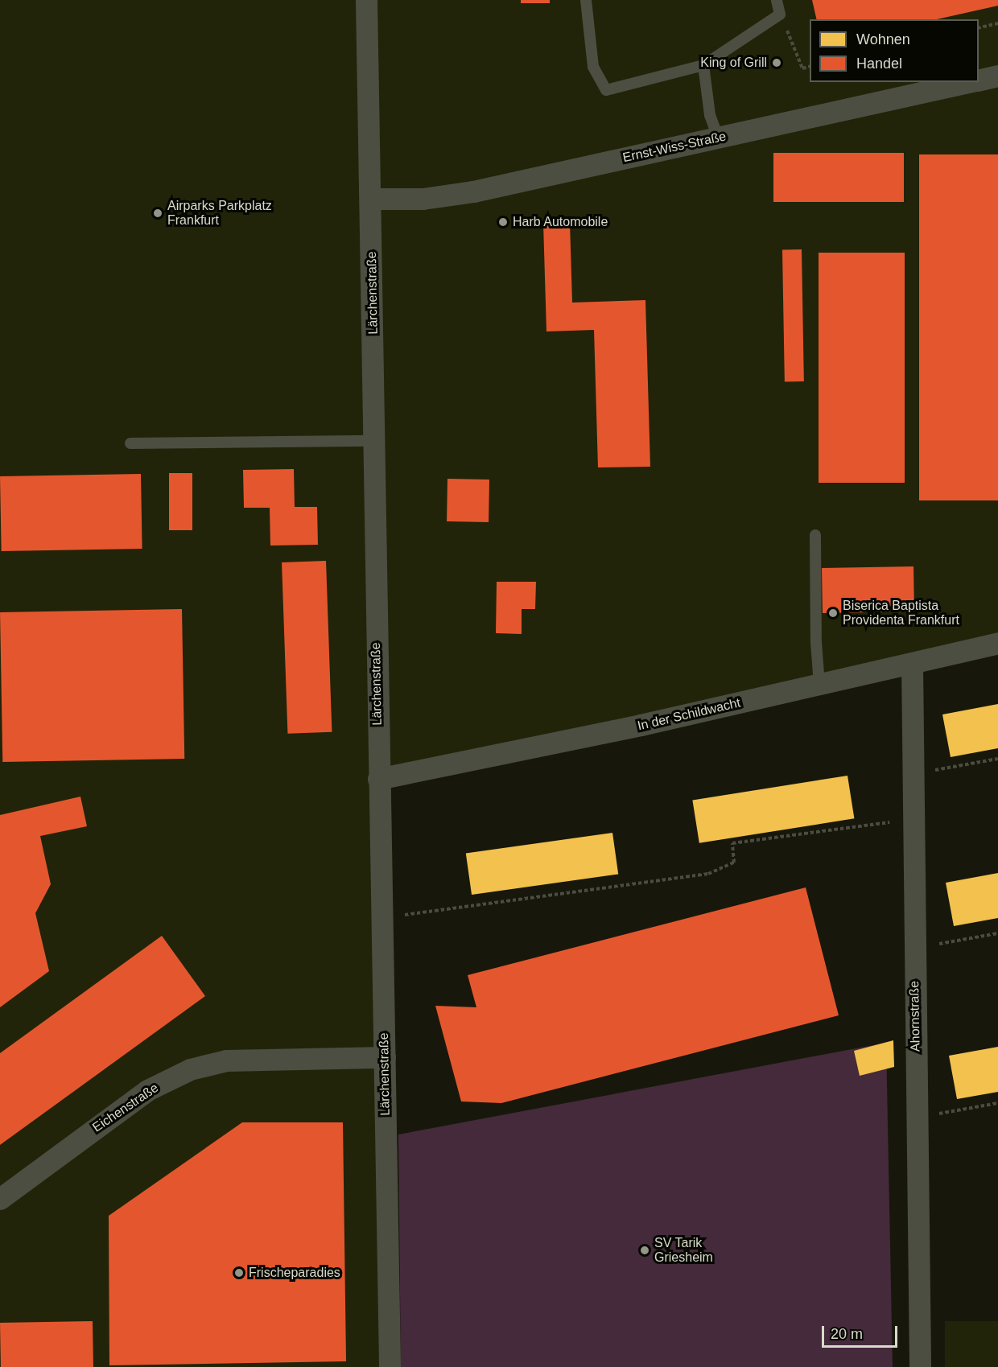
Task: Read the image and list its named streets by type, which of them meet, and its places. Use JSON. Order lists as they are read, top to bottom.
{
  "streets": {
    "street": [
      "Ernst-Wiss-Straße",
      "Lärchenstraße",
      "In der Schildwacht",
      "Ahornstraße",
      "Eichenstraße"
    ]
  },
  "crossings": [
    ["Ernst-Wiss-Straße", "Lärchenstraße"],
    ["Lärchenstraße", "In der Schildwacht"],
    ["Lärchenstraße", "Eichenstraße"],
    ["In der Schildwacht", "Ahornstraße"]
  ],
  "places": [
    "King of Grill",
    "Airparks Parkplatz Frankfurt",
    "Harb Automobile",
    "Biserica Baptista Providenta Frankfurt",
    "SV Tarik Griesheim",
    "Frischeparadies"
  ],
  "legend": ["Wohnen", "Handel"],
  "scale_bar": "20 m"
}
